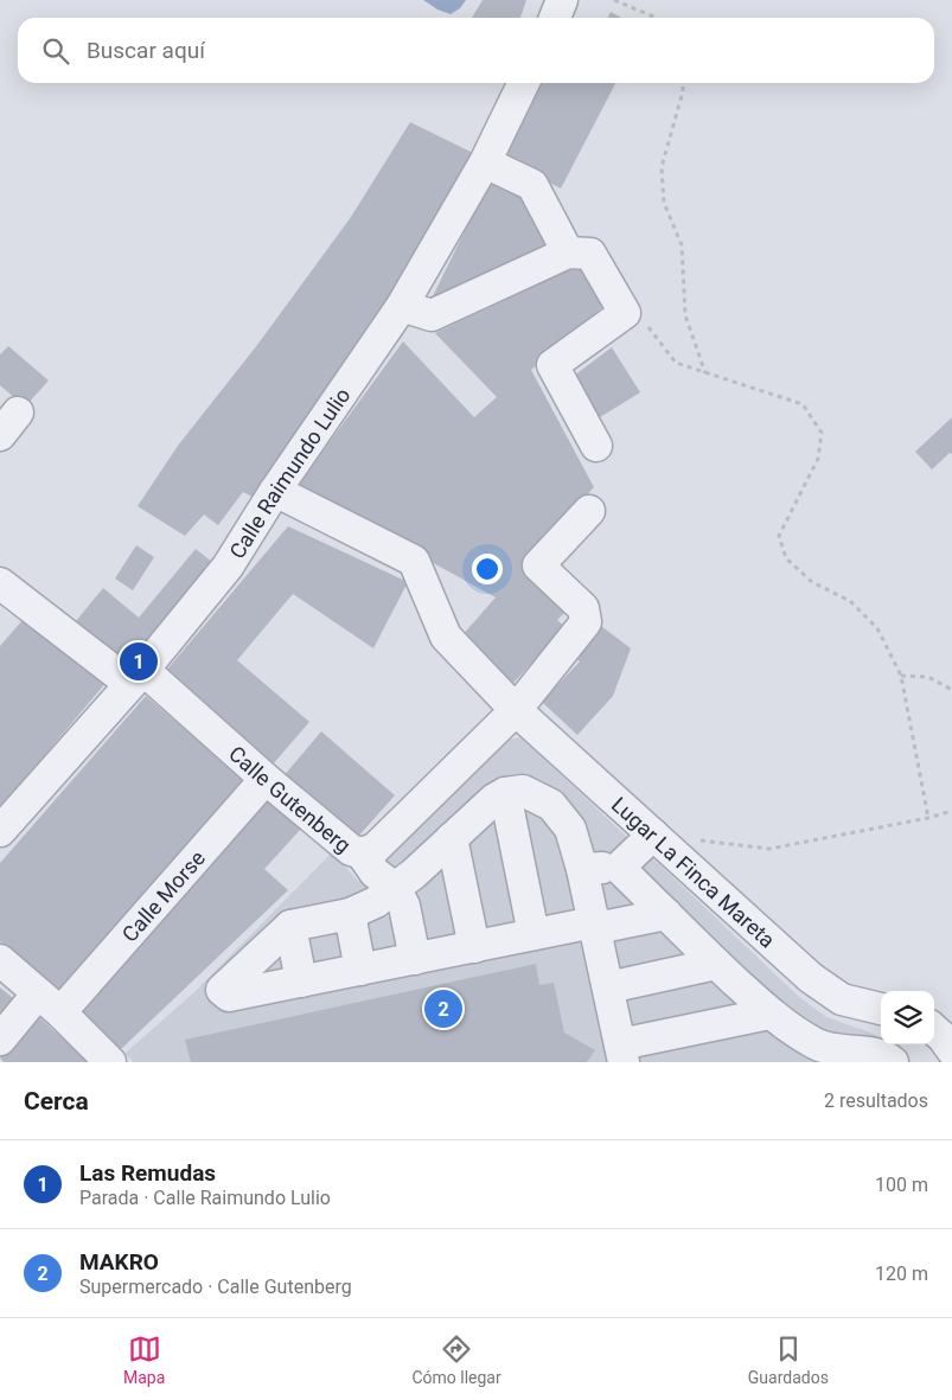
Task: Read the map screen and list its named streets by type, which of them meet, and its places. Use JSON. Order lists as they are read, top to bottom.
{
  "streets": {
    "street": [
      "Calle Raimundo Lulio",
      "Calle Gutenberg",
      "Lugar La Finca Mareta",
      "Calle Morse"
    ]
  },
  "crossings": [
    ["Calle Raimundo Lulio", "Calle Gutenberg"],
    ["Calle Raimundo Lulio", "Lugar La Finca Mareta"],
    ["Calle Gutenberg", "Lugar La Finca Mareta"],
    ["Calle Gutenberg", "Calle Morse"]
  ],
  "page": {
    "search": "Buscar aquí",
    "pins": ["1", "2"],
    "heading": ["Cerca", "2 resultados"],
    "list": [
      {
        "mark": "1",
        "name": "Las Remudas",
        "note": "Parada · Calle Raimundo Lulio",
        "value": "100 m"
      },
      {
        "mark": "2",
        "name": "MAKRO",
        "note": "Supermercado · Calle Gutenberg",
        "value": "120 m"
      }
    ],
    "nav": ["Mapa", "Cómo llegar", "Guardados"]
  }
}
